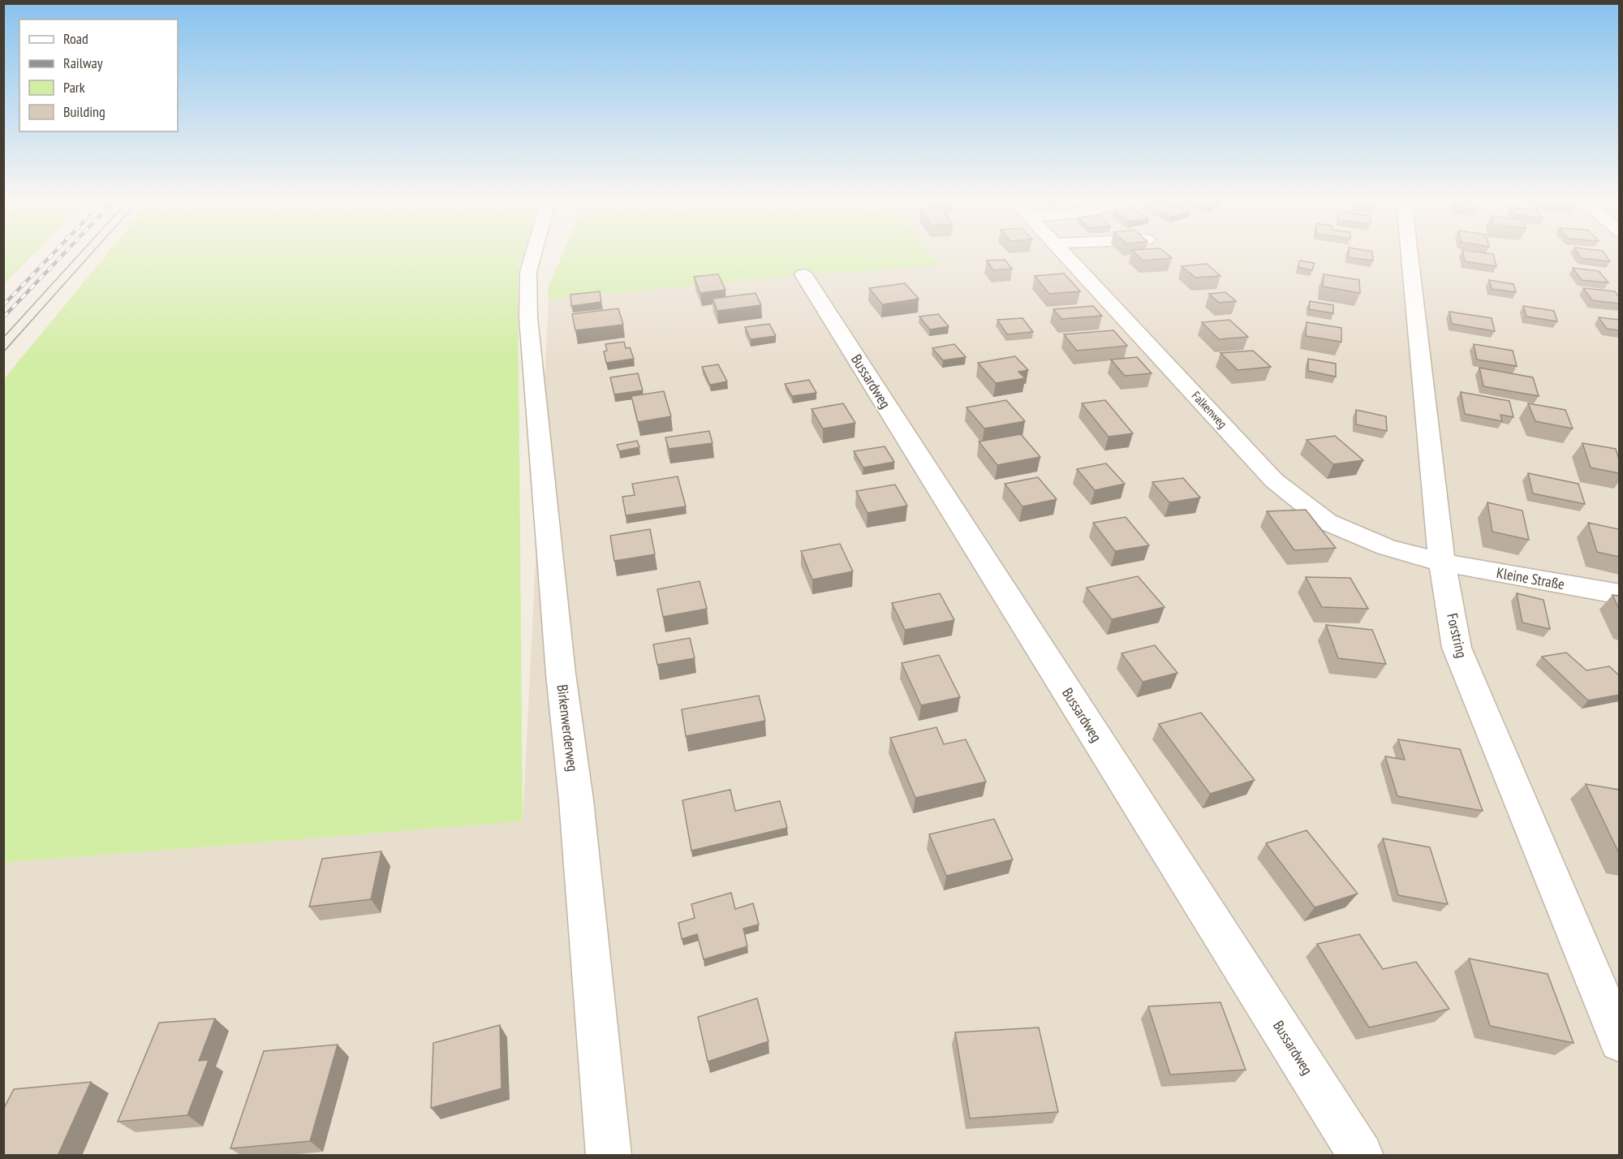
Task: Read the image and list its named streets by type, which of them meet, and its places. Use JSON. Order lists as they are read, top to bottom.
{
  "streets": {
    "street": [
      "Bussardweg",
      "Falkenweg",
      "Kleine Straße",
      "Forstring",
      "Birkenwerderweg"
    ]
  },
  "crossings": [
    ["Falkenweg", "Kleine Straße"],
    ["Falkenweg", "Forstring"],
    ["Kleine Straße", "Forstring"]
  ],
  "legend": [
    "Road",
    "Railway",
    "Park",
    "Building"
  ]
}
